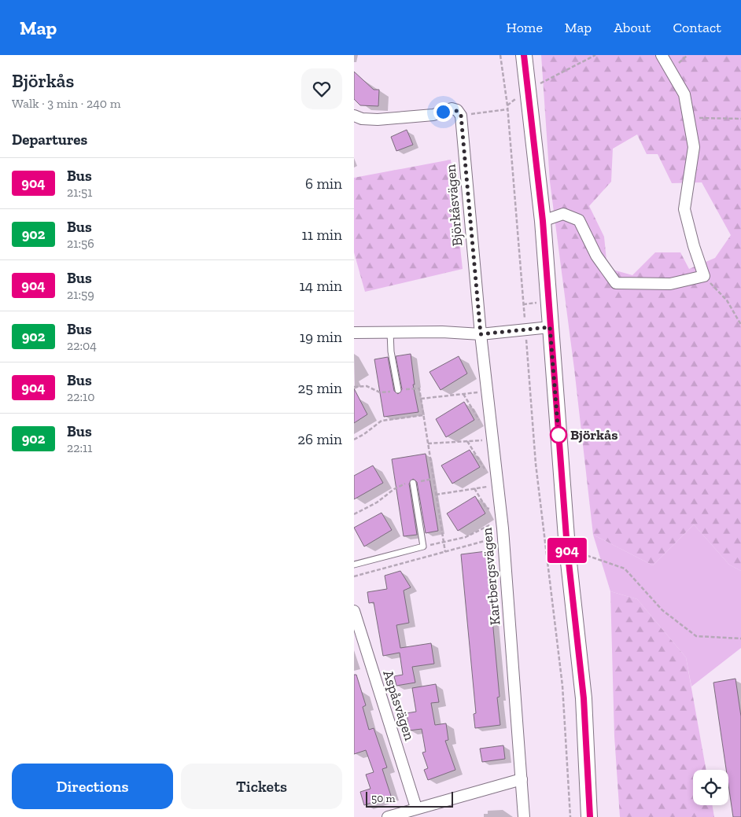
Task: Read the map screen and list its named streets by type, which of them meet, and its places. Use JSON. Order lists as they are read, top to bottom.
{
  "streets": {
    "street": ["Björkåsvägen", "Kartbergsvägen", "Aspåsvägen"]
  },
  "crossings": [
    ["Björkåsvägen", "Kartbergsvägen"]
  ],
  "places": ["Björkås"],
  "lines": ["bus line 904"],
  "scale_bar": "50 m",
  "page": {
    "header": "Map",
    "nav": [
      "Home",
      "Map",
      "About",
      "Contact"
    ],
    "heading": [
      ["Björkås", "Walk · 3 min · 240 m"],
      "Departures"
    ],
    "on_map": "904",
    "list": [
      {
        "mark": "904",
        "name": "Bus",
        "note": "21:51",
        "value": "6 min"
      },
      {
        "mark": "902",
        "name": "Bus",
        "note": "21:56",
        "value": "11 min"
      },
      {
        "mark": "904",
        "name": "Bus",
        "note": "21:59",
        "value": "14 min"
      },
      {
        "mark": "902",
        "name": "Bus",
        "note": "22:04",
        "value": "19 min"
      },
      {
        "mark": "904",
        "name": "Bus",
        "note": "22:10",
        "value": "25 min"
      },
      {
        "mark": "902",
        "name": "Bus",
        "note": "22:11",
        "value": "26 min"
      }
    ],
    "buttons": ["Directions", "Tickets"],
    "scale": "50 m"
  }
}
